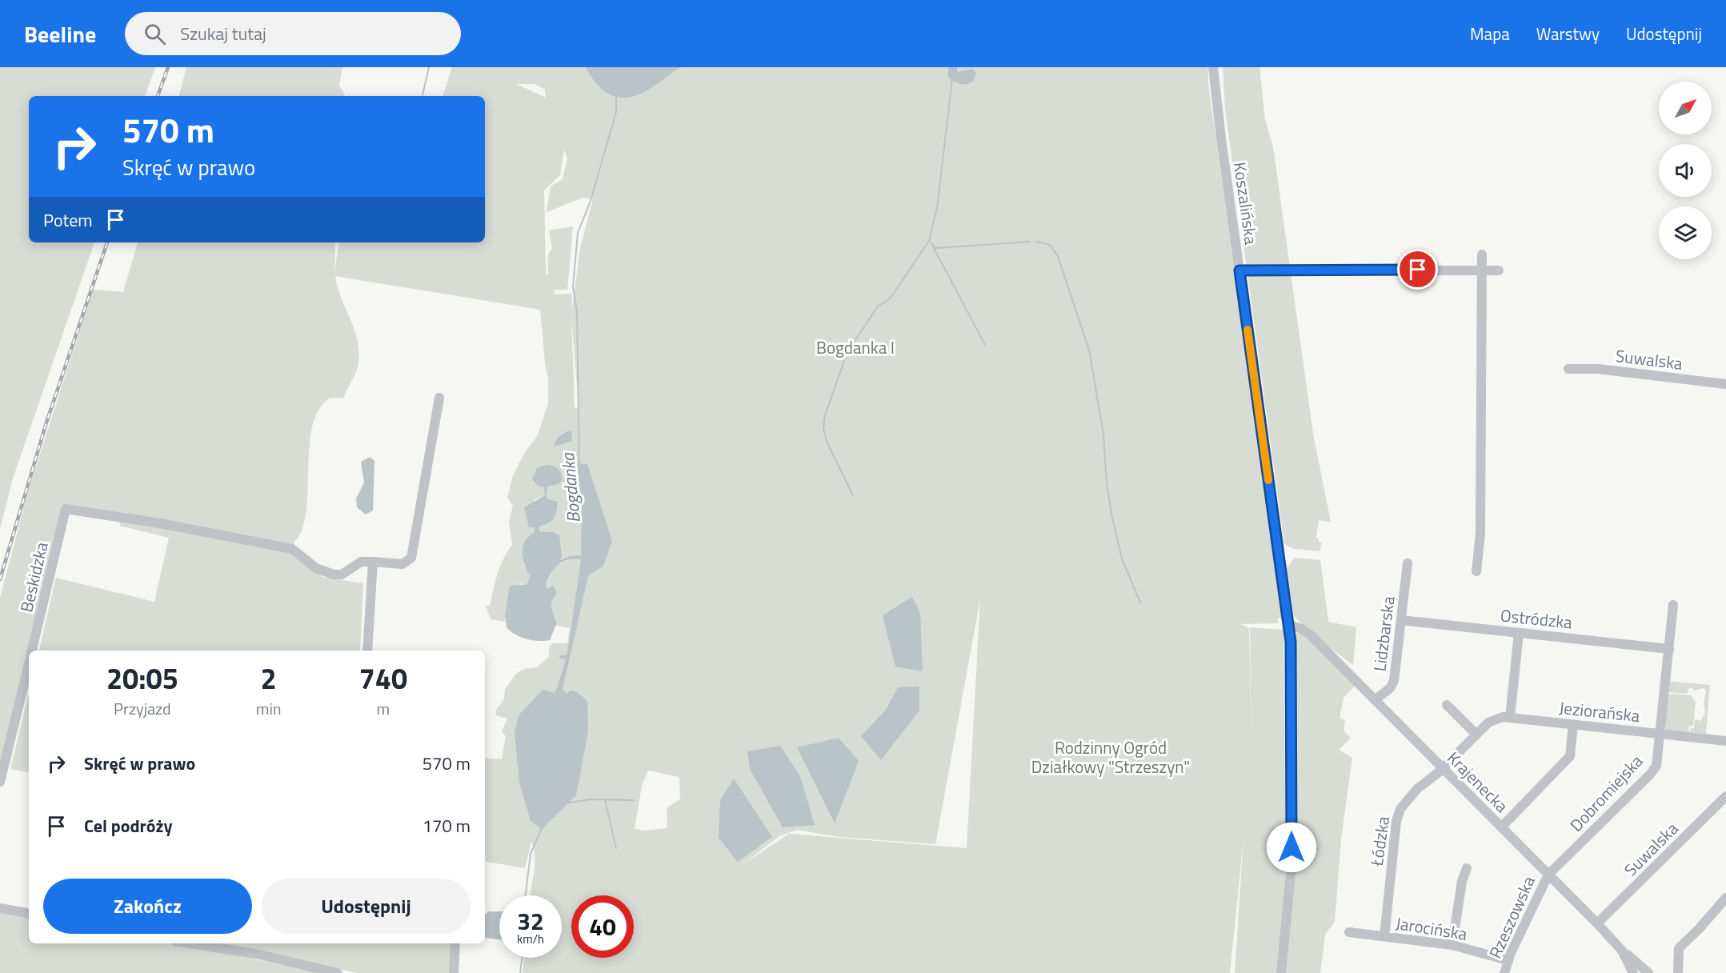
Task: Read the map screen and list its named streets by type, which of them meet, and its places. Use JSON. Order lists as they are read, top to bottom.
{
  "streets": {
    "street": [
      "Koszalińska",
      "Suwalska",
      "Beskidzka",
      "Ostródzka",
      "Lidzbarska",
      "Jeziorańska",
      "Krajenecka",
      "Dobromiejska",
      "Łódzka",
      "Rzeszowska",
      "Jarocińska"
    ]
  },
  "crossings": [
    ["Koszalińska", "Krajenecka"],
    ["Suwalska", "Krajenecka"],
    ["Ostródzka", "Lidzbarska"],
    ["Ostródzka", "Dobromiejska"],
    ["Lidzbarska", "Krajenecka"],
    ["Jeziorańska", "Krajenecka"],
    ["Jeziorańska", "Dobromiejska"],
    ["Jeziorańska", "Łódzka"],
    ["Krajenecka", "Dobromiejska"],
    ["Krajenecka", "Łódzka"],
    ["Krajenecka", "Rzeszowska"],
    ["Dobromiejska", "Rzeszowska"],
    ["Łódzka", "Jarocińska"],
    ["Rzeszowska", "Jarocińska"]
  ],
  "water": ["Bogdanka"],
  "parks": ["Bogdanka I", "Rodzinny Ogród Działkowy \"Strzeszyn\""],
  "north": "top right",
  "page": {
    "header": "Beeline",
    "search": "Szukaj tutaj",
    "nav": ["Mapa", "Warstwy", "Udostępnij"],
    "turn": ["570 m", "Skręć w prawo"],
    "then": "Potem",
    "eta": [
      "20:05",
      "Przyjazd",
      "2",
      "min",
      "740",
      "m"
    ],
    "list": [
      {
        "name": "Skręć w prawo",
        "value": "570 m"
      },
      {
        "name": "Cel podróży",
        "value": "170 m"
      }
    ],
    "buttons": ["Zakończ", "Udostępnij"],
    "speed": "32 km/h",
    "limit": "40"
  }
}
